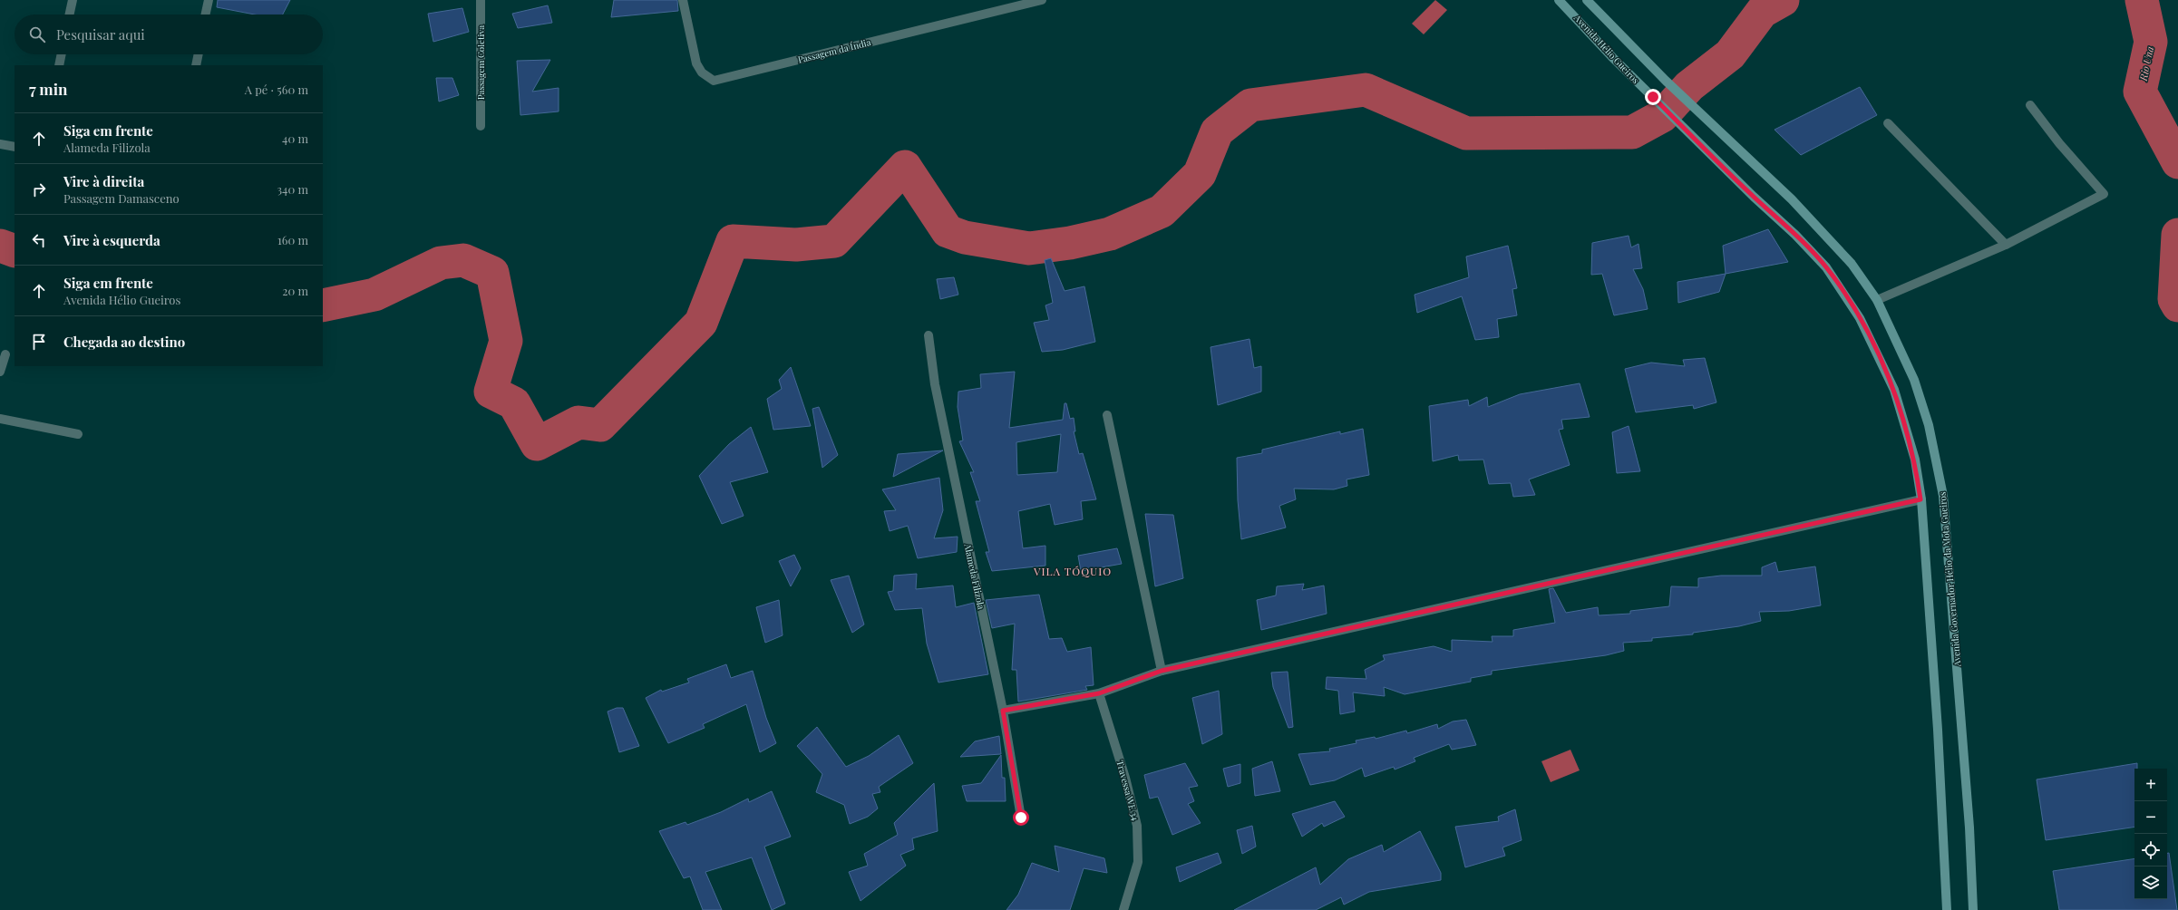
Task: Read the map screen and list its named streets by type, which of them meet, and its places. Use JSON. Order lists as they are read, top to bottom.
{
  "streets": {
    "main road": ["Avenida Hélio Gueiros", "Avenida Governador Hélio da Mota Gueiros"],
    "street": [
      "Passagem da Índia",
      "Passagem Coletiva",
      "Alameda Filizola",
      "Travessa WE 34"
    ]
  },
  "crossings": [
    ["Avenida Hélio Gueiros", "Avenida Governador Hélio da Mota Gueiros"]
  ],
  "districts": ["VILA TÓQUIO"],
  "water": ["Rio Una"],
  "page": {
    "search": "Pesquisar aqui",
    "heading": ["7 min", "A pé · 560 m"],
    "list": [
      ["Siga em frente", "Alameda Filizola", "40 m"],
      ["Vire à direita", "Passagem Damasceno", "340 m"],
      ["Vire à esquerda", "160 m"],
      ["Siga em frente", "Avenida Hélio Gueiros", "20 m"],
      "Chegada ao destino"
    ],
    "map_buttons": ["+", "−"]
  }
}
